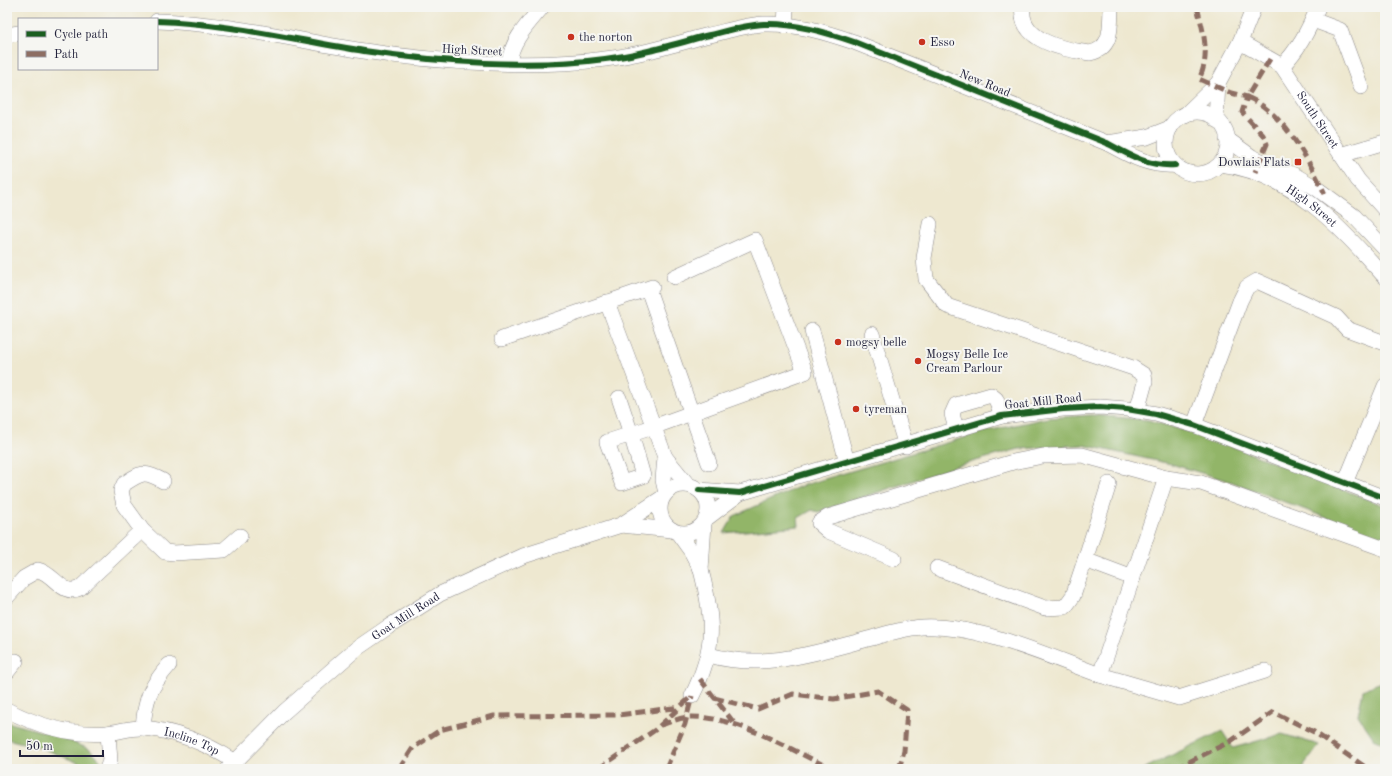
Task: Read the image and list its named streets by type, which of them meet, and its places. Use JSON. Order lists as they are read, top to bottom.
{
  "streets": {
    "street": [
      "High Street",
      "New Road",
      "South Street",
      "Goat Mill Road",
      "Incline Top"
    ]
  },
  "crossings": [
    ["High Street", "New Road"],
    ["Goat Mill Road", "Incline Top"]
  ],
  "places": {
    "other": [
      "the norton",
      "Esso",
      "mogsy belle",
      "Mogsy Belle Ice Cream Parlour",
      "tyreman"
    ],
    "transit": ["Dowlais Flats"]
  },
  "legend": ["Cycle path", "Path"],
  "scale_bar": "50 m"
}
